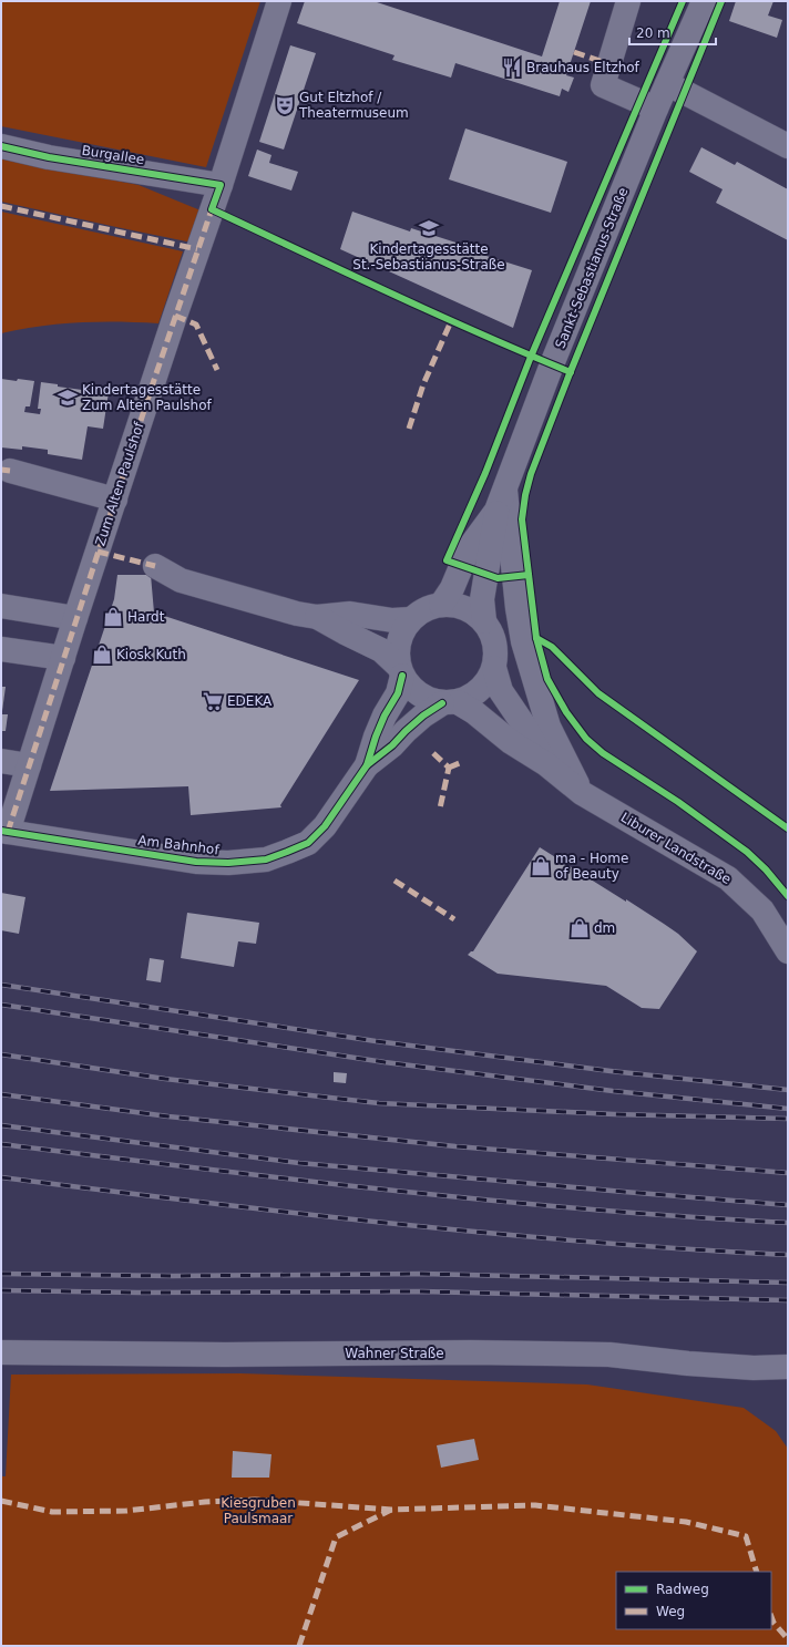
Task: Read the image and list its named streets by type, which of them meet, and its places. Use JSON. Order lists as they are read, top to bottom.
{
  "streets": {
    "street": [
      "Burgallee",
      "Sankt-Sebastianus-Straße",
      "Zum Alten Paulshof",
      "Am Bahnhof",
      "Liburer Landstraße",
      "Wahner Straße"
    ]
  },
  "crossings": [
    ["Burgallee", "Zum Alten Paulshof"],
    ["Sankt-Sebastianus-Straße", "Am Bahnhof"],
    ["Sankt-Sebastianus-Straße", "Liburer Landstraße"],
    ["Zum Alten Paulshof", "Am Bahnhof"],
    ["Am Bahnhof", "Liburer Landstraße"]
  ],
  "parks": ["Kiesgruben Paulsmaar"],
  "places": {
    "restaurant": ["Brauhaus Eltzhof"],
    "theatre": ["Gut Eltzhof / Theatermuseum"],
    "school or university": ["Kindertagesstätte St.-Sebastianus-Straße", "Kindertagesstätte Zum Alten Paulshof"],
    "shop": [
      "Hardt",
      "Kiosk Kuth",
      "ma - Home of Beauty",
      "dm"
    ],
    "supermarket": ["EDEKA"]
  },
  "legend": ["Radweg", "Weg"],
  "scale_bar": "20 m"
}
